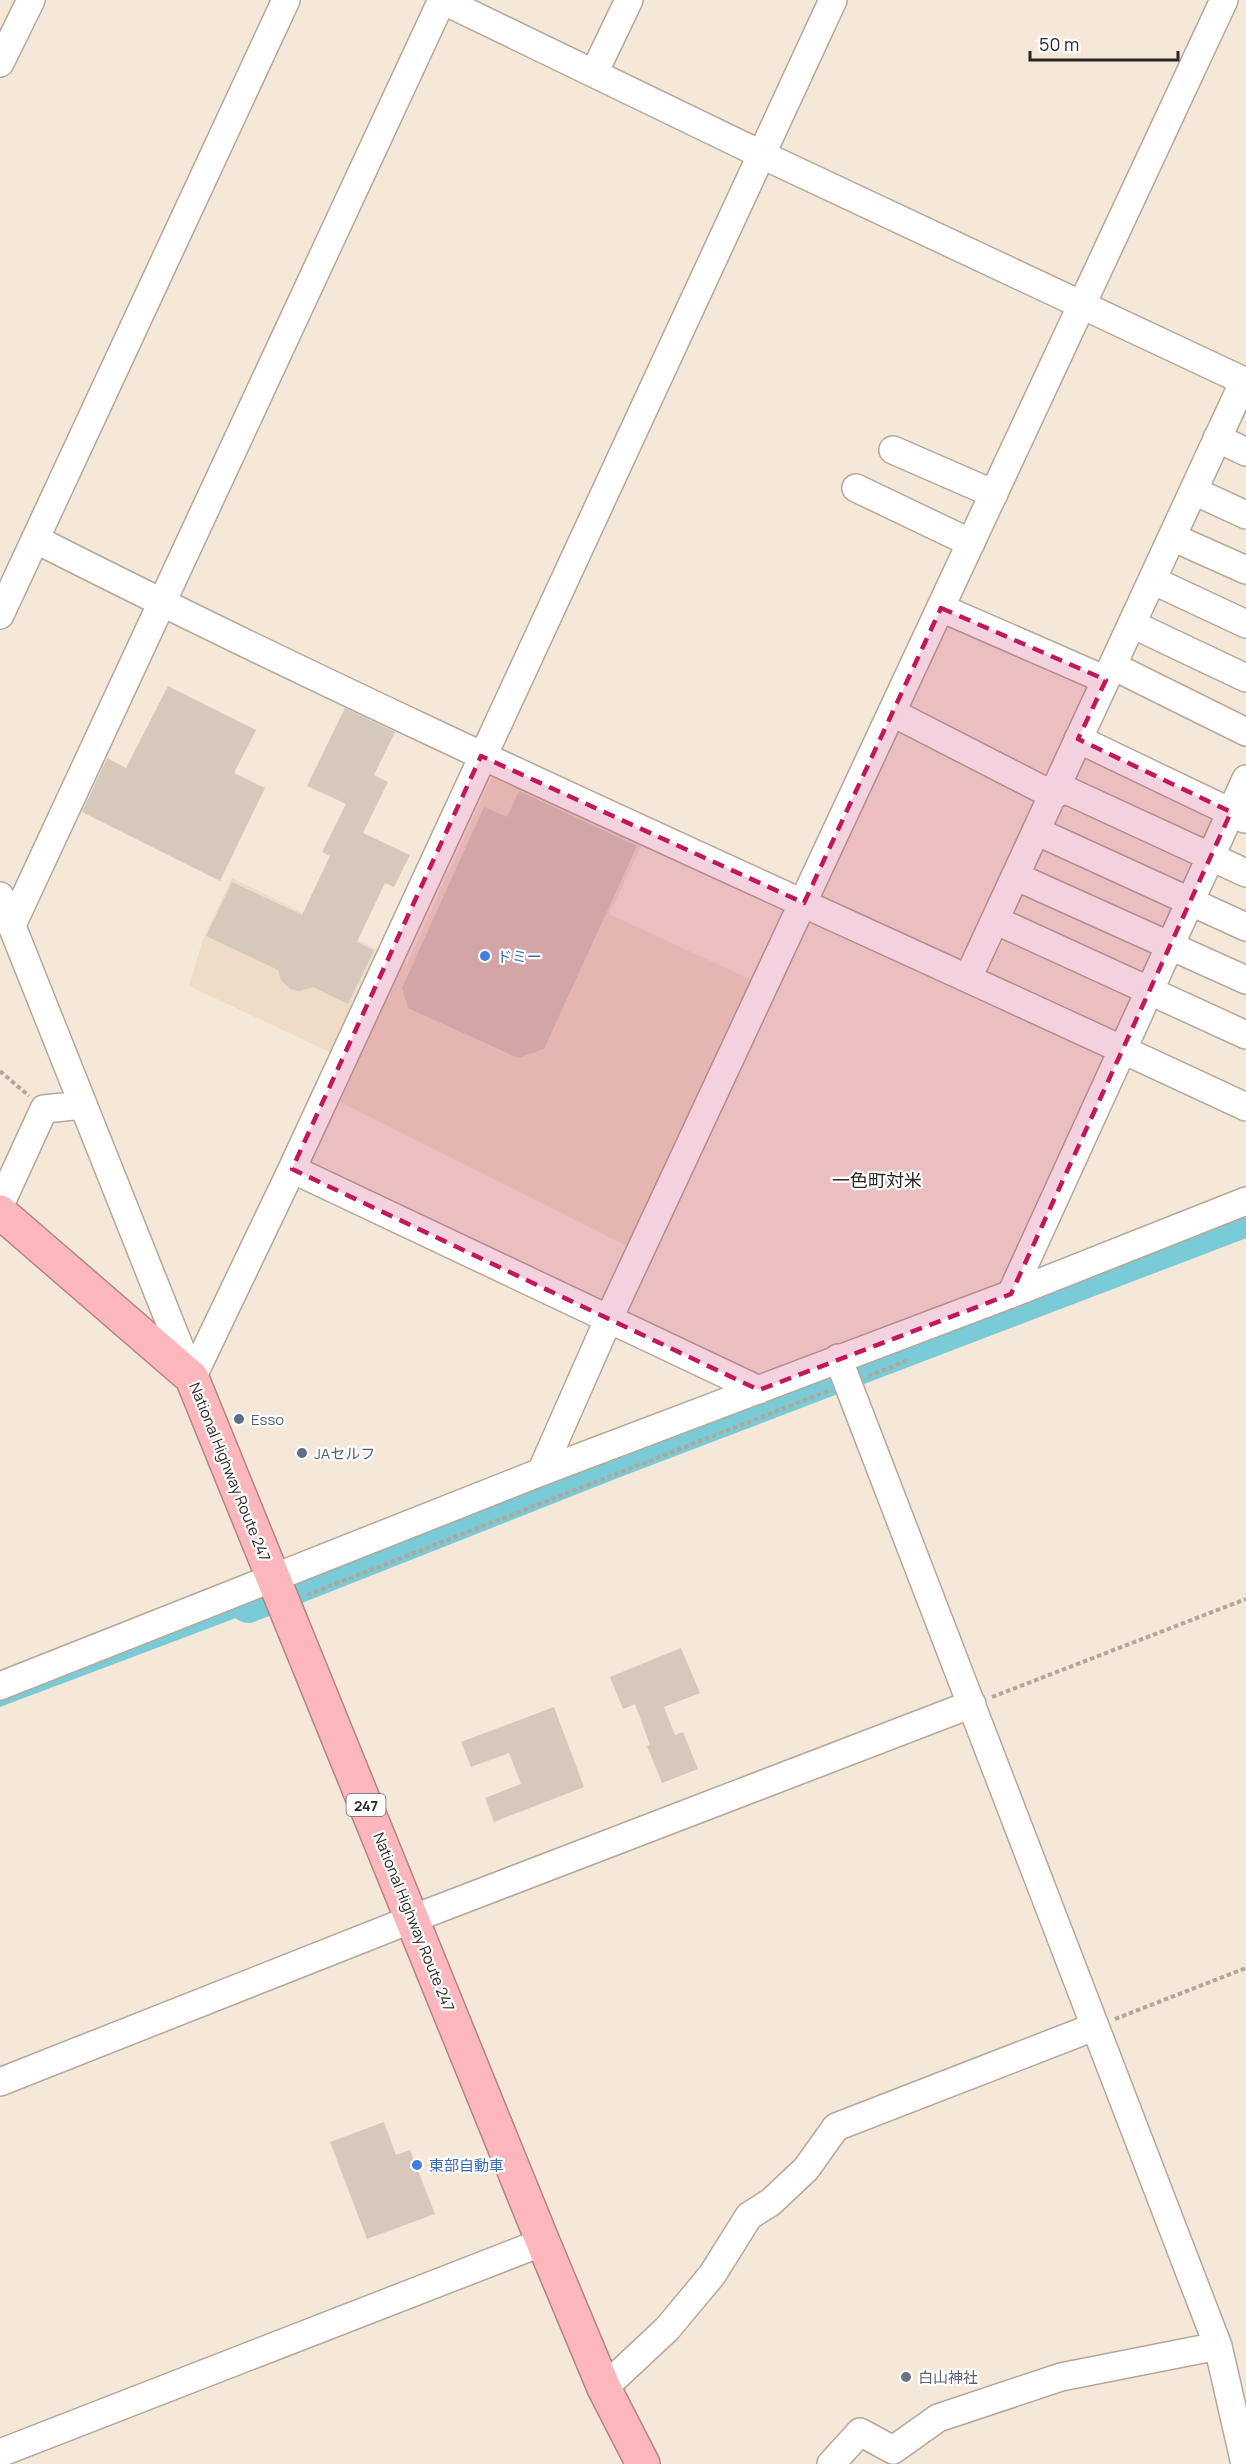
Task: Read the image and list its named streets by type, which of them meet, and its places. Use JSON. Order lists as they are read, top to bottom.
{
  "streets": {
    "highway": ["National Highway Route 247", "247"]
  },
  "districts": ["一色町対米"],
  "places": [
    "ドミー",
    "Esso",
    "JAセルフ",
    "東部自動車",
    "白山神社"
  ],
  "scale_bar": "50 m"
}
